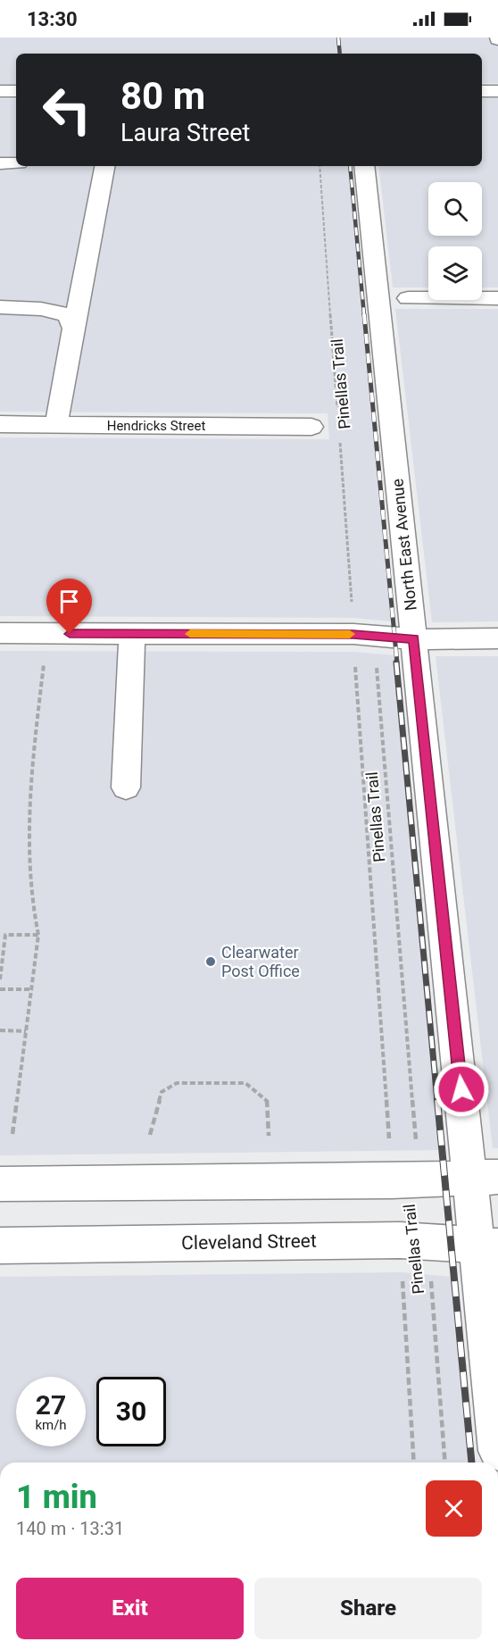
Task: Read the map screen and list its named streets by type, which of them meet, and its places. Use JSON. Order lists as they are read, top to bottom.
{
  "streets": {
    "street": ["Hendricks Street", "North East Avenue", "Cleveland Street"],
    "path": ["Pinellas Trail"]
  },
  "crossings": [
    ["Pinellas Trail", "Cleveland Street"],
    ["North East Avenue", "Cleveland Street"]
  ],
  "places": ["Clearwater Post Office"],
  "page": {
    "status": "13:30",
    "turn": ["80 m", "Laura Street"],
    "speed": "27 km/h",
    "limit": "30",
    "heading": ["1 min", "140 m · 13:31"],
    "buttons": ["Exit", "Share"]
  }
}
